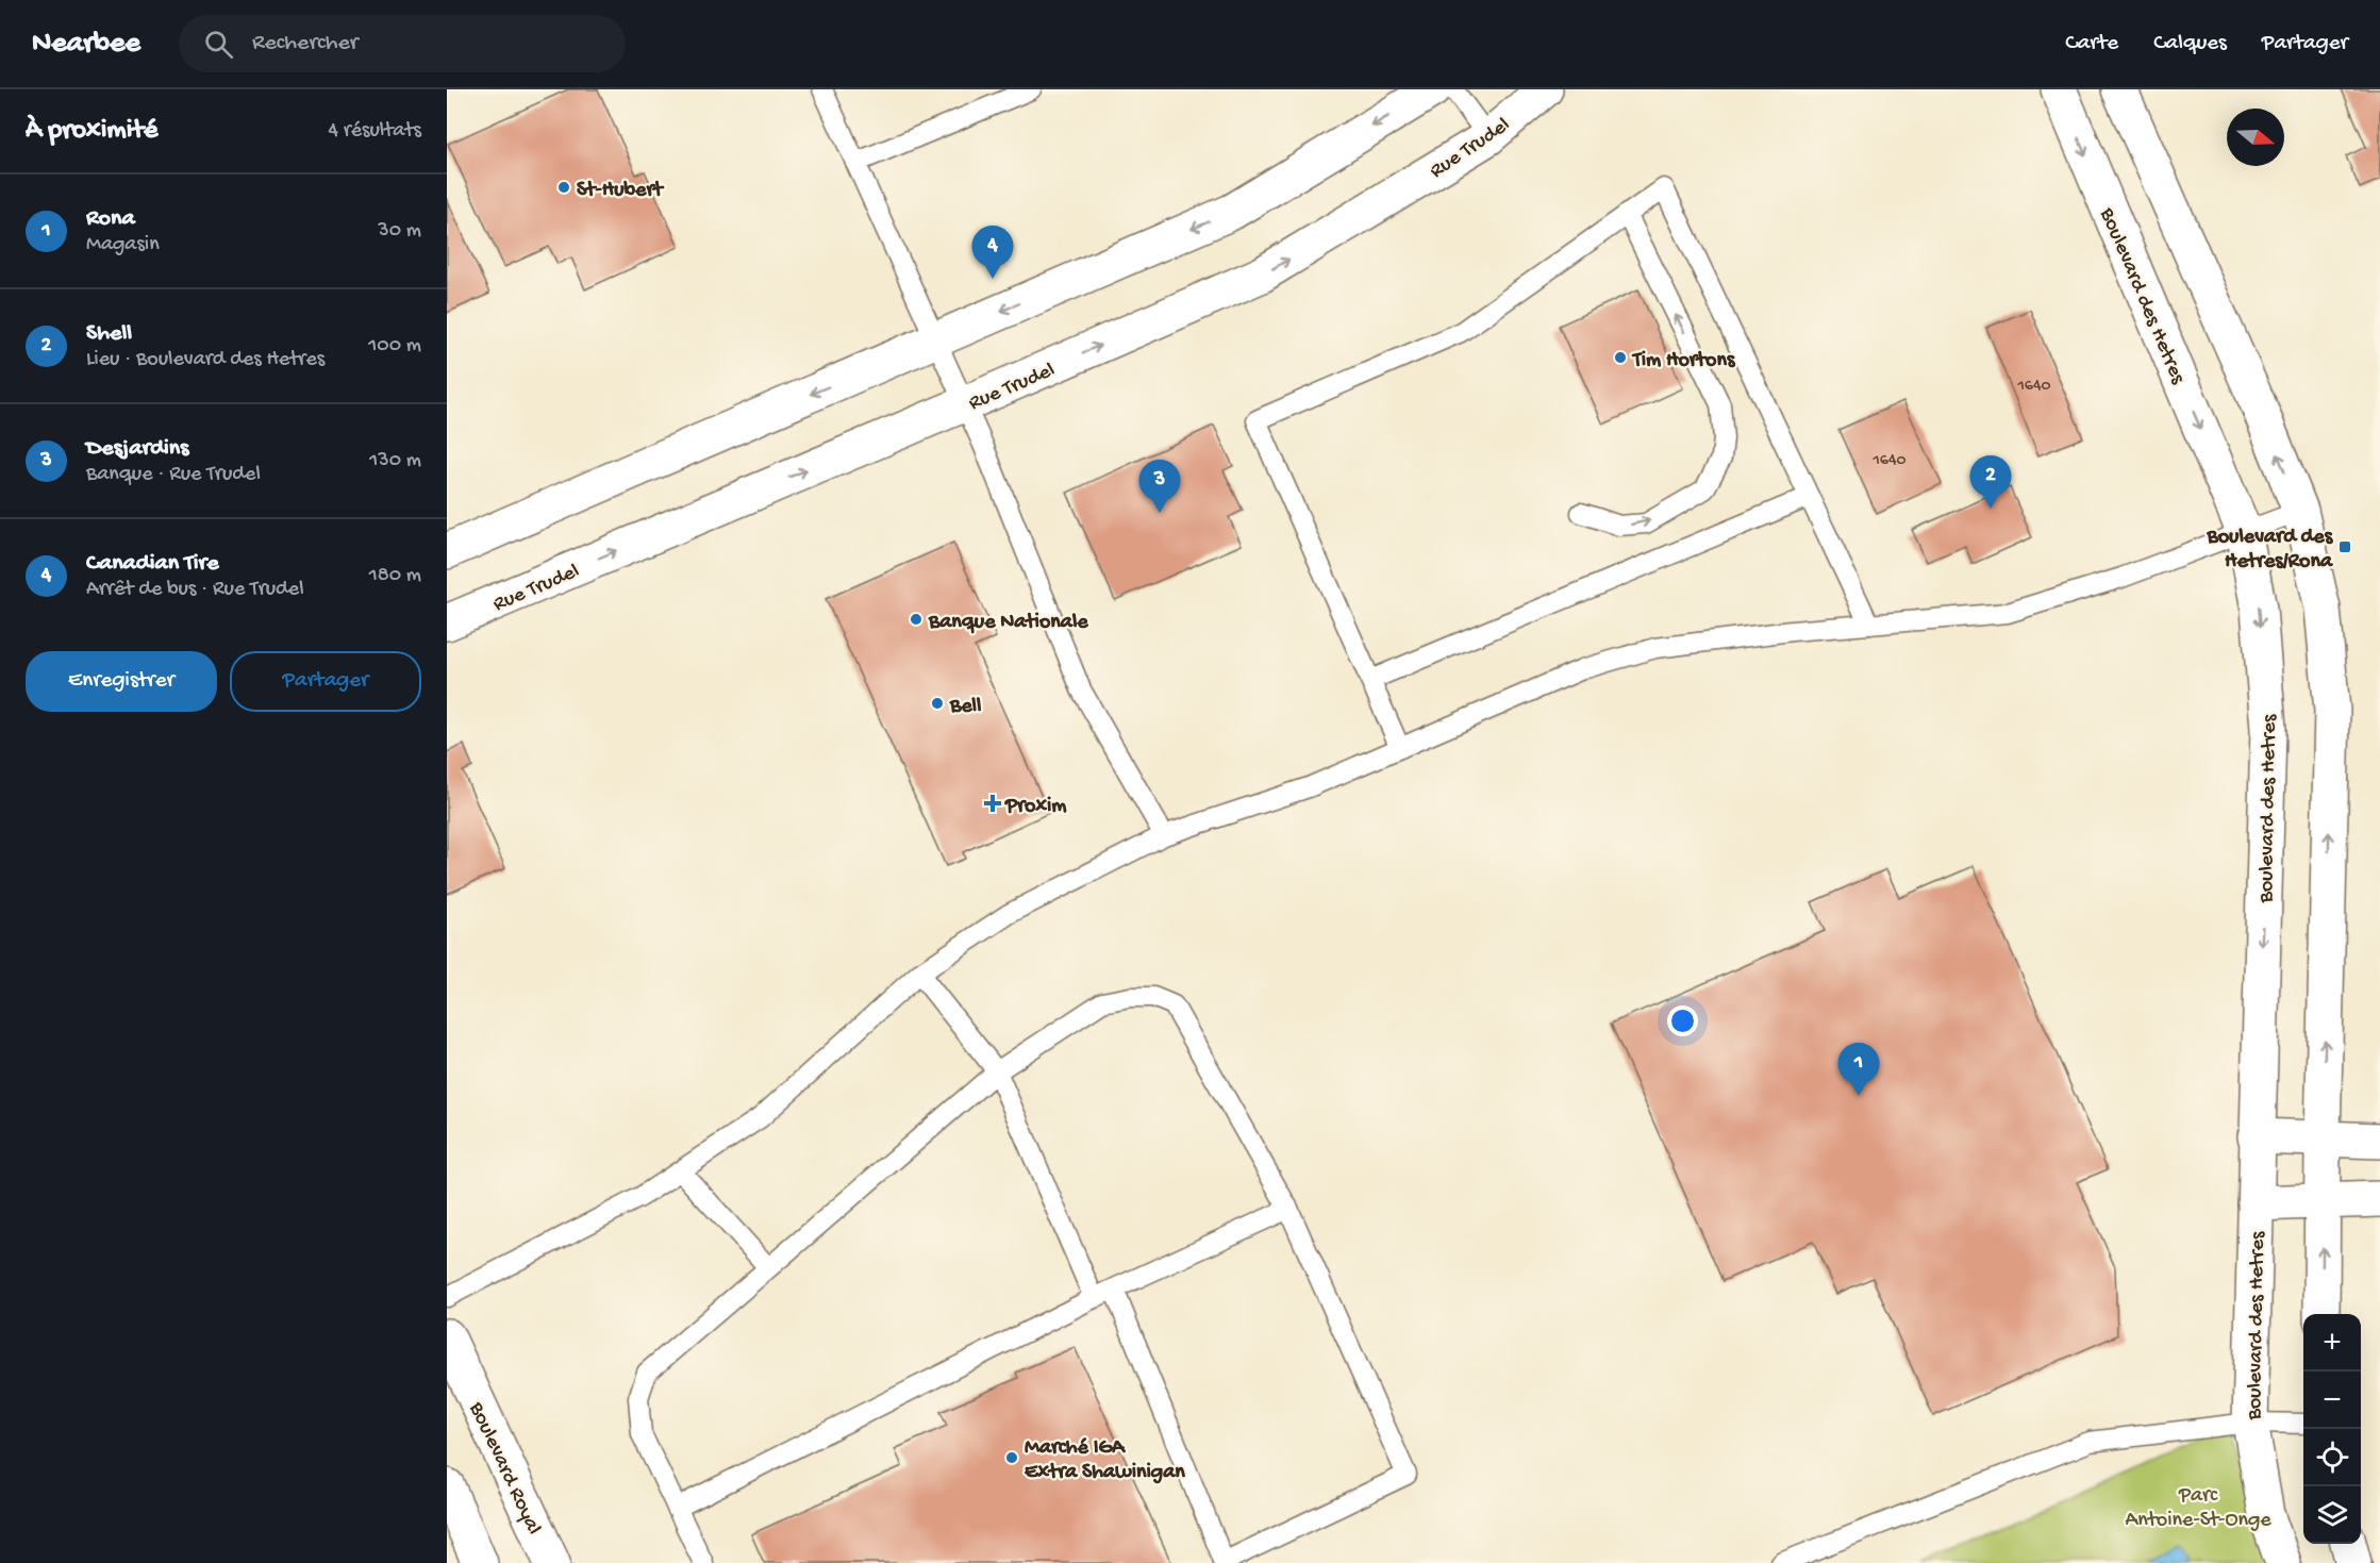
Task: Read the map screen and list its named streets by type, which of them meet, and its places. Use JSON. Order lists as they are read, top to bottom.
{
  "streets": {
    "street": ["Rue Trudel", "Boulevard des Hetres", "Boulevard Royal"]
  },
  "parks": ["Parc Antoine-St-Onge"],
  "places": {
    "other": [
      "St-Hubert",
      "Tim Hortons",
      "Banque Nationale",
      "Bell",
      "Marché IGA Extra Shawinigan"
    ],
    "transit": ["Boulevard des Hetres/Rona"],
    "health": ["Proxim"]
  },
  "house_numbers": ["1640", "1640"],
  "north": "right",
  "page": {
    "header": "Nearbee",
    "search": "Rechercher",
    "nav": ["Carte", "Calques", "Partager"],
    "heading": ["À proximité", "4 résultats"],
    "list": [
      {
        "mark": "1",
        "name": "Rona",
        "note": "Magasin",
        "value": "30 m"
      },
      {
        "mark": "2",
        "name": "Shell",
        "note": "Lieu · Boulevard des Hetres",
        "value": "100 m"
      },
      {
        "mark": "3",
        "name": "Desjardins",
        "note": "Banque · Rue Trudel",
        "value": "130 m"
      },
      {
        "mark": "4",
        "name": "Canadian Tire",
        "note": "Arrêt de bus · Rue Trudel",
        "value": "180 m"
      }
    ],
    "pins": [
      "4",
      "2",
      "3",
      "1"
    ],
    "buttons": ["Enregistrer", "Partager"],
    "map_buttons": ["+", "−"]
  }
}
